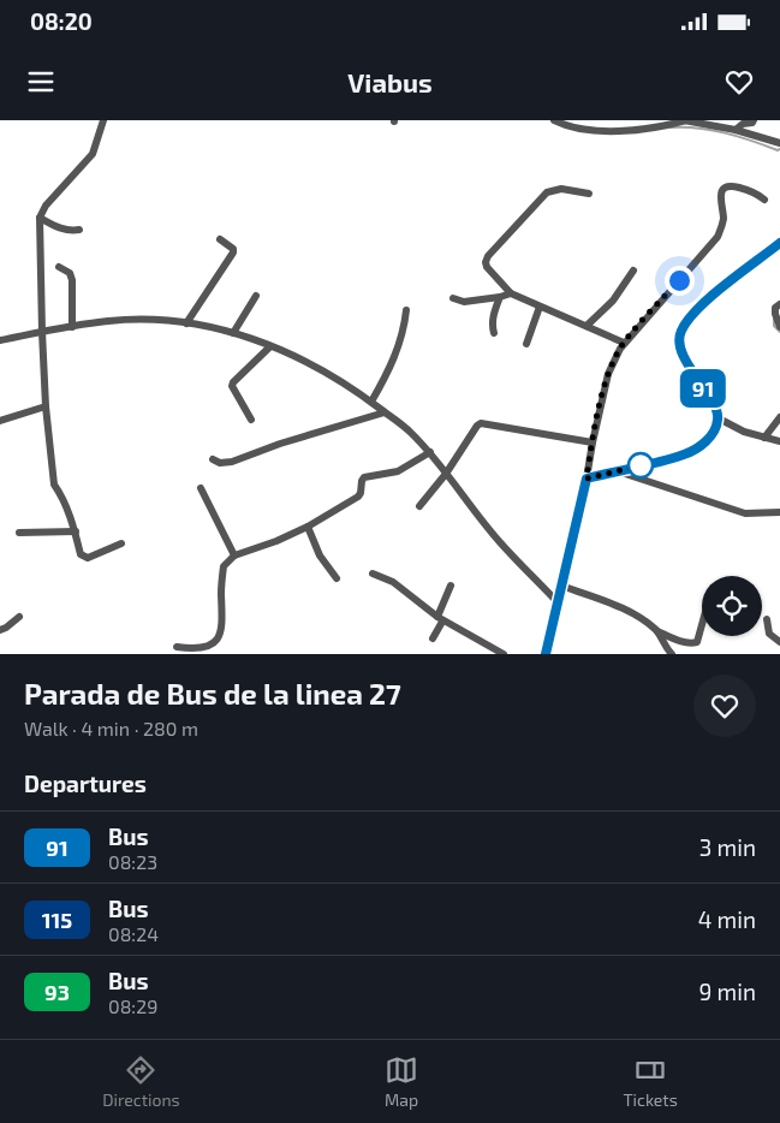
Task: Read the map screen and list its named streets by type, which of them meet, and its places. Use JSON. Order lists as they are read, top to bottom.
{
  "lines": ["bus line 91"],
  "page": {
    "status": "08:20",
    "header": "Viabus",
    "on_map": "91",
    "heading": [
      ["Parada de Bus de la linea 27", "Walk · 4 min · 280 m"],
      "Departures"
    ],
    "list": [
      {
        "mark": "91",
        "name": "Bus",
        "note": "08:23",
        "value": "3 min"
      },
      {
        "mark": "115",
        "name": "Bus",
        "note": "08:24",
        "value": "4 min"
      },
      {
        "mark": "93",
        "name": "Bus",
        "note": "08:29",
        "value": "9 min"
      }
    ],
    "tabs": ["Directions", "Map", "Tickets"]
  }
}
